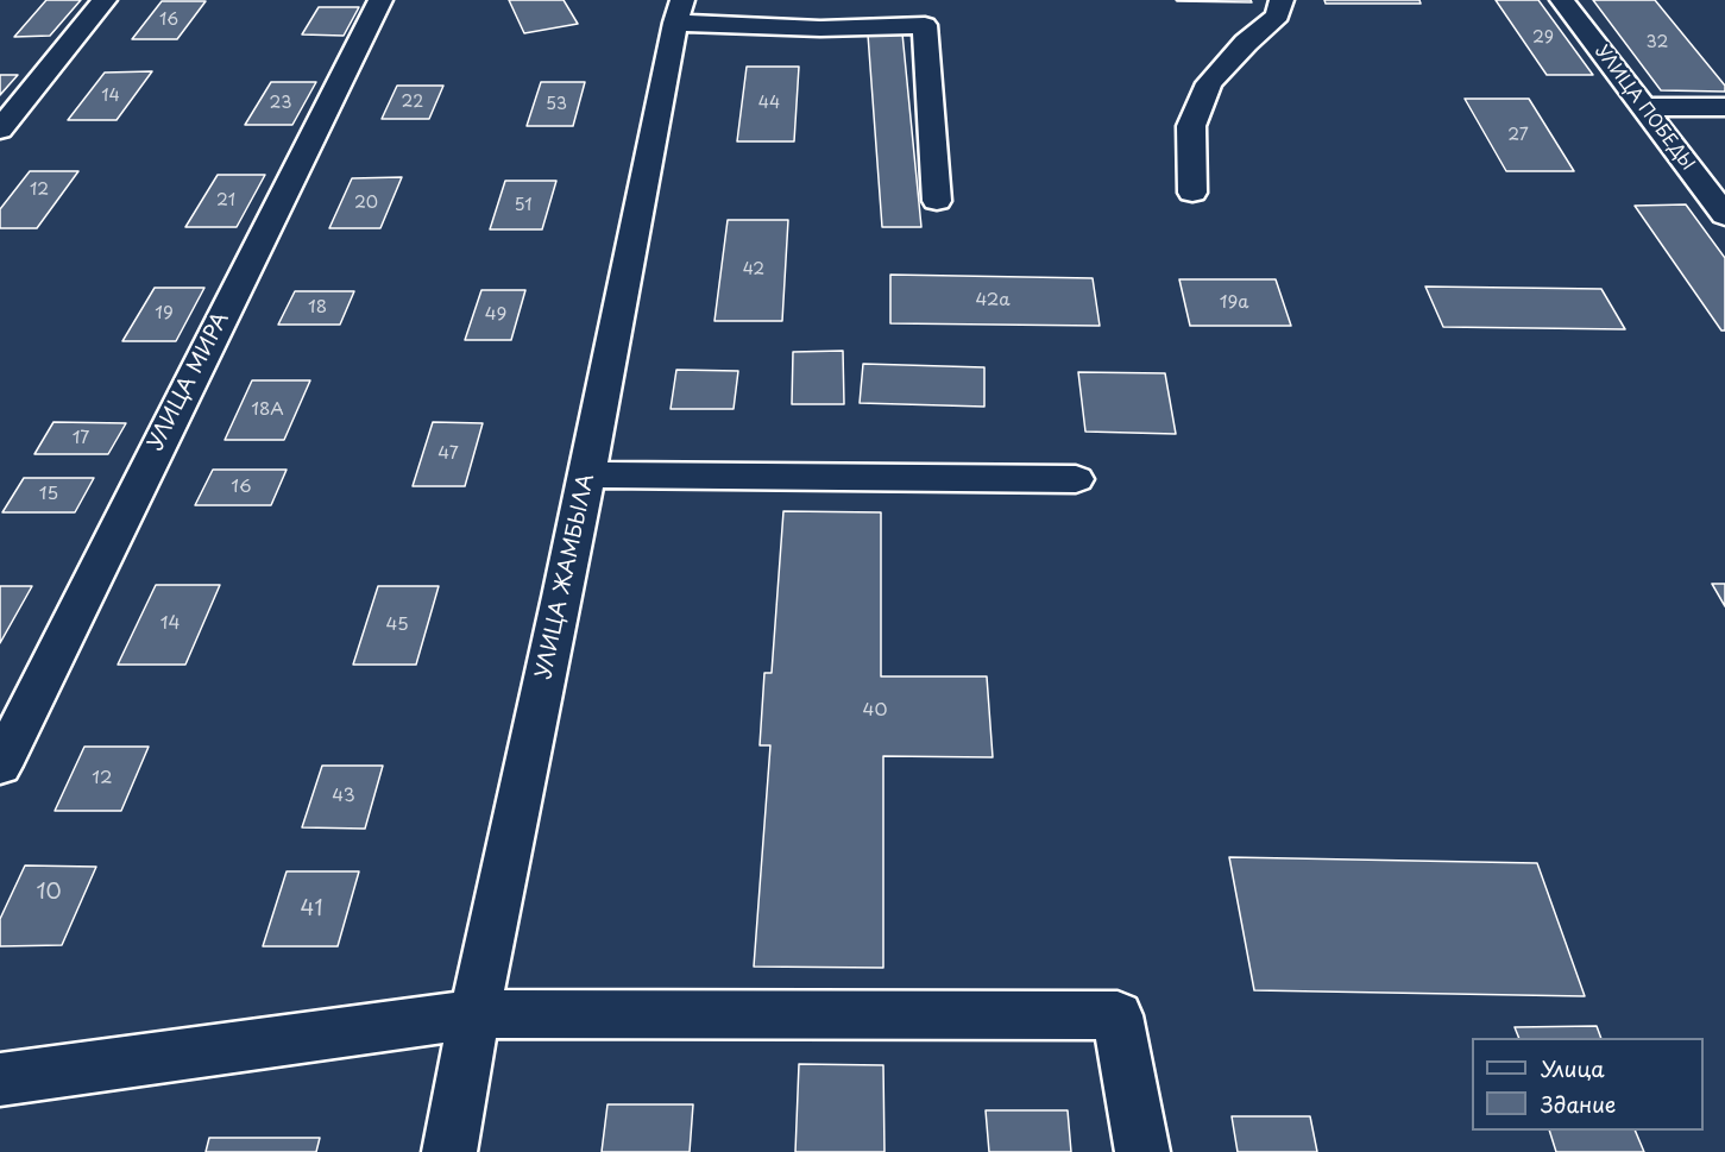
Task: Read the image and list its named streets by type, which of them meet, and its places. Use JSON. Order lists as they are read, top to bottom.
{
  "streets": {
    "street": ["УЛИЦА ПОБЕДЫ", "УЛИЦА МИРА", "УЛИЦА ЖАМБЫЛА"]
  },
  "house_numbers": [
    "16",
    "29",
    "32",
    "14",
    "22",
    "23",
    "44",
    "53",
    "27",
    "12",
    "21",
    "20",
    "51",
    "42",
    "42а",
    "19a",
    "18",
    "19",
    "49",
    "18А",
    "17",
    "47",
    "16",
    "15",
    "14",
    "45",
    "40",
    "12",
    "43",
    "10",
    "41"
  ],
  "legend": ["Улица", "Здание"]
}
